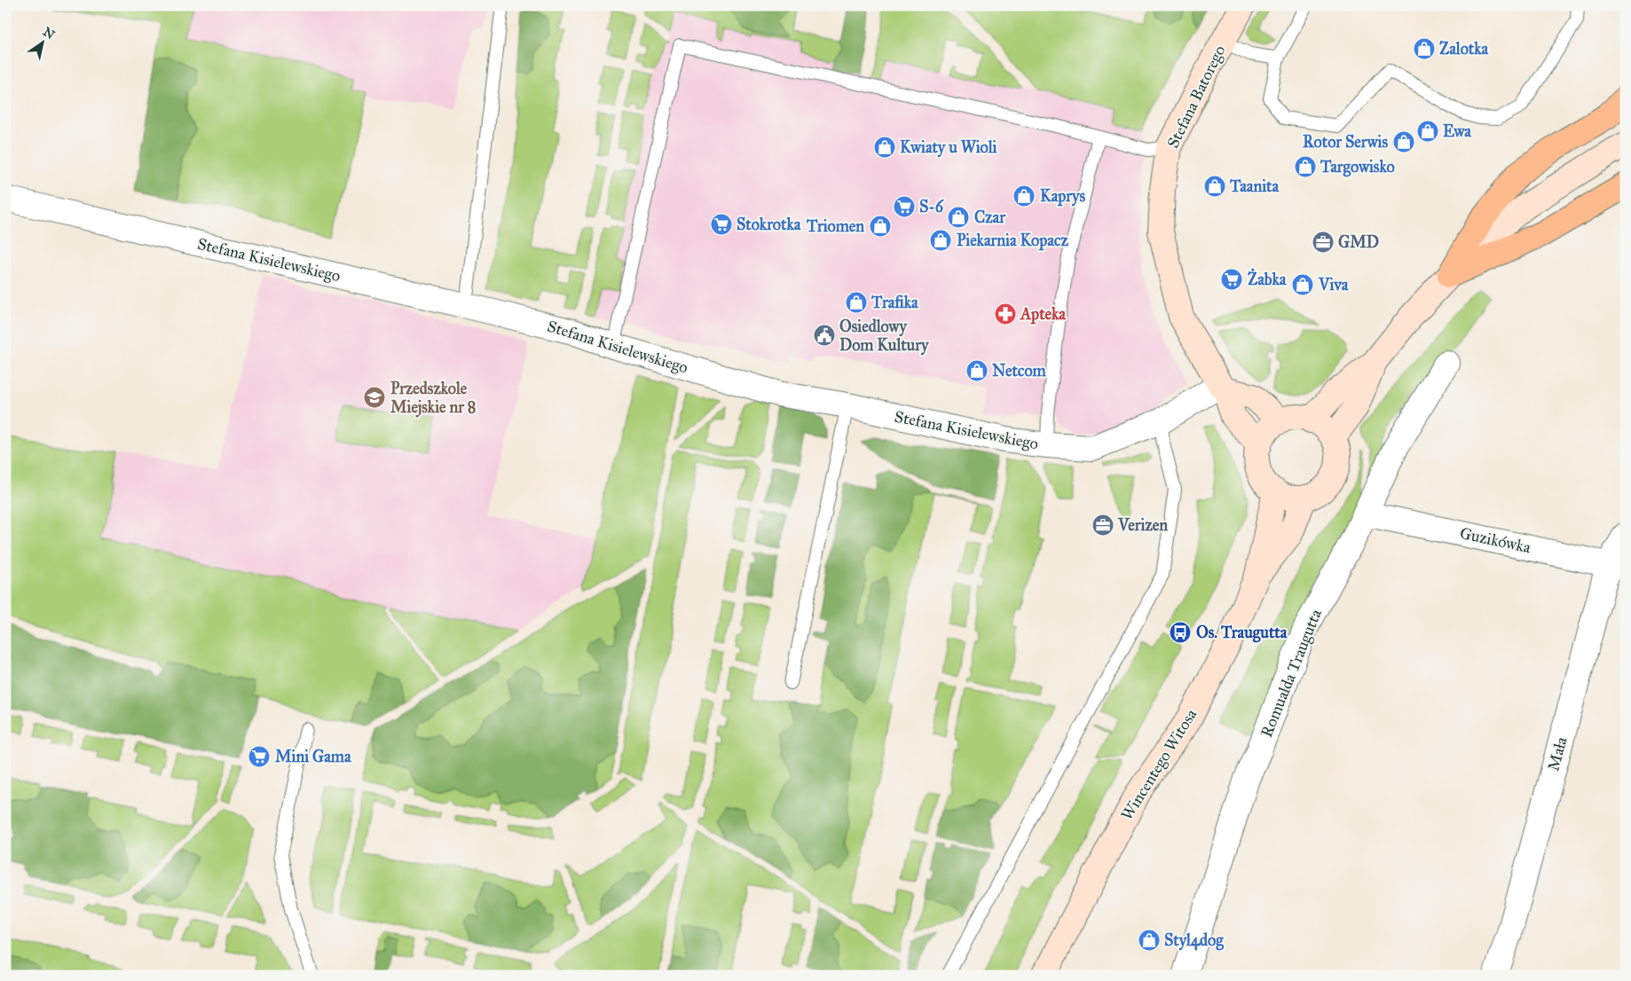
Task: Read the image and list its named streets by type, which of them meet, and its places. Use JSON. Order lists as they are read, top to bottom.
{
  "streets": {
    "street": [
      "Stefana Batorego",
      "Stefana Kisielewskiego",
      "Guzikówka",
      "Romualda Traugutta",
      "Mała",
      "Wincentego Witosa"
    ]
  },
  "crossings": [
    ["Stefana Batorego", "Stefana Kisielewskiego"],
    ["Stefana Batorego", "Wincentego Witosa"],
    ["Guzikówka", "Romualda Traugutta"],
    ["Guzikówka", "Mała"]
  ],
  "places": {
    "shop": [
      "Zalotka",
      "Ewa",
      "Rotor Serwis",
      "Kwiaty u Wioli",
      "Targowisko",
      "Taanita",
      "Kaprys",
      "Czar",
      "Triomen",
      "Piekarnia Kopacz",
      "Viva",
      "Trafika",
      "Netcom",
      "Styl4dog"
    ],
    "supermarket": [
      "S-6",
      "Stokrotka",
      "Żabka",
      "Mini Gama"
    ],
    "office": ["GMD", "Verizen"],
    "pharmacy": ["Apteka"],
    "public building": ["Osiedlowy Dom Kultury"],
    "school or university": ["Przedszkole Miejskie nr 8"],
    "bus stop": ["Os. Traugutta"]
  },
  "north": "top right"
}
